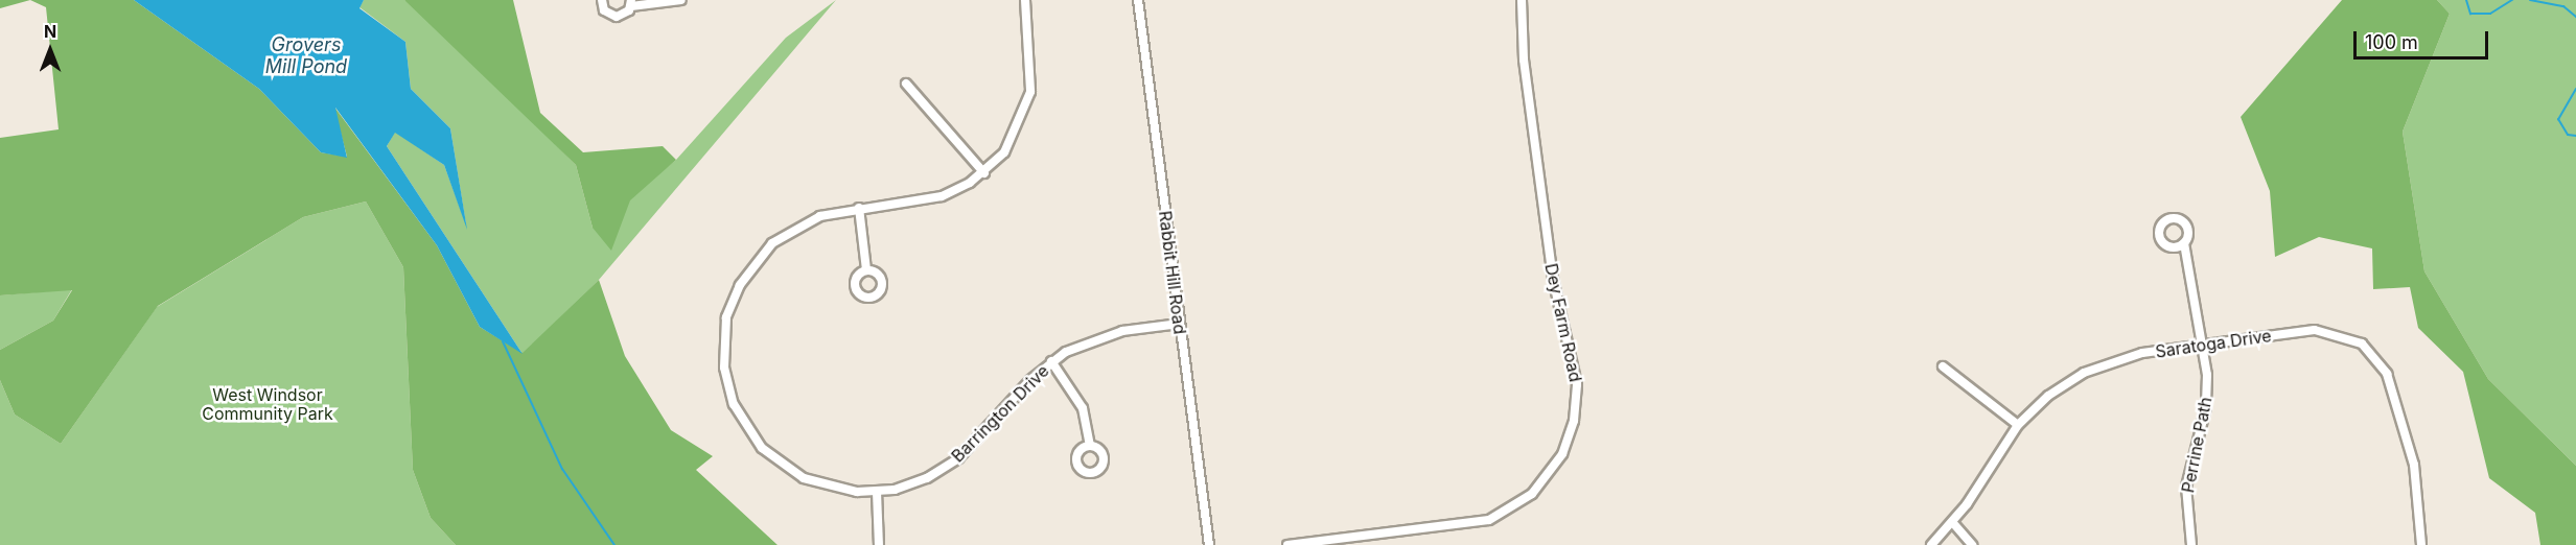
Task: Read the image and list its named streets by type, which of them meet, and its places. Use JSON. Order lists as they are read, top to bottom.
{
  "streets": {
    "street": [
      "Rabbit Hill Road",
      "Dey Farm Road",
      "Saratoga Drive",
      "Barrington Drive",
      "Perrine Path"
    ]
  },
  "crossings": [
    ["Rabbit Hill Road", "Barrington Drive"],
    ["Saratoga Drive", "Perrine Path"]
  ],
  "water": ["Grovers Mill Pond"],
  "parks": ["West Windsor Community Park"],
  "scale_bar": "100 m",
  "north": "top"
}
